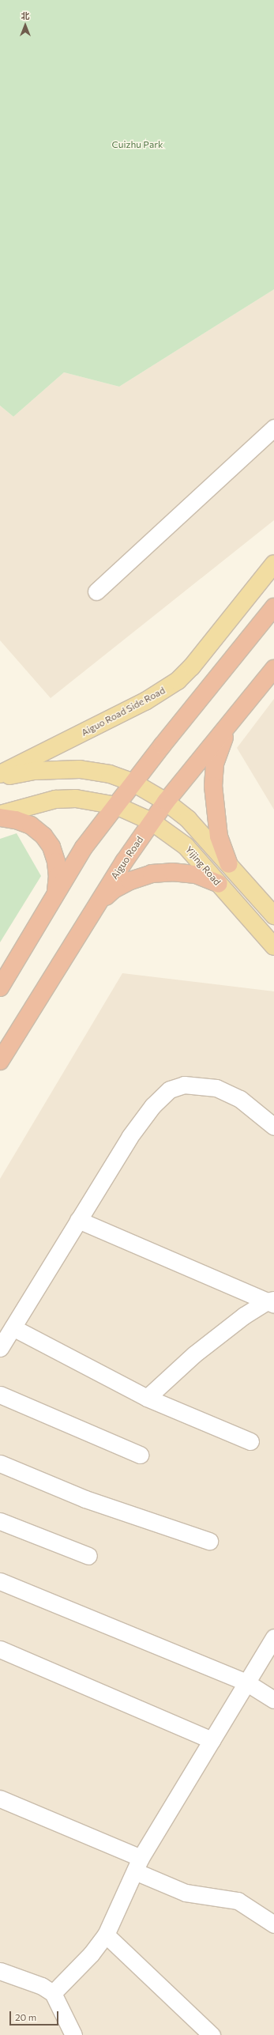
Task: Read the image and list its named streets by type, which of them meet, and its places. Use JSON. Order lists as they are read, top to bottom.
{
  "streets": {
    "highway": ["Aiguo Road"],
    "main road": ["Aiguo Road Side Road", "Yijing Road"]
  },
  "crossings": [
    ["Aiguo Road", "Yijing Road"]
  ],
  "parks": ["Cuizhu Park"],
  "scale_bar": "20 m",
  "north": "top"
}
